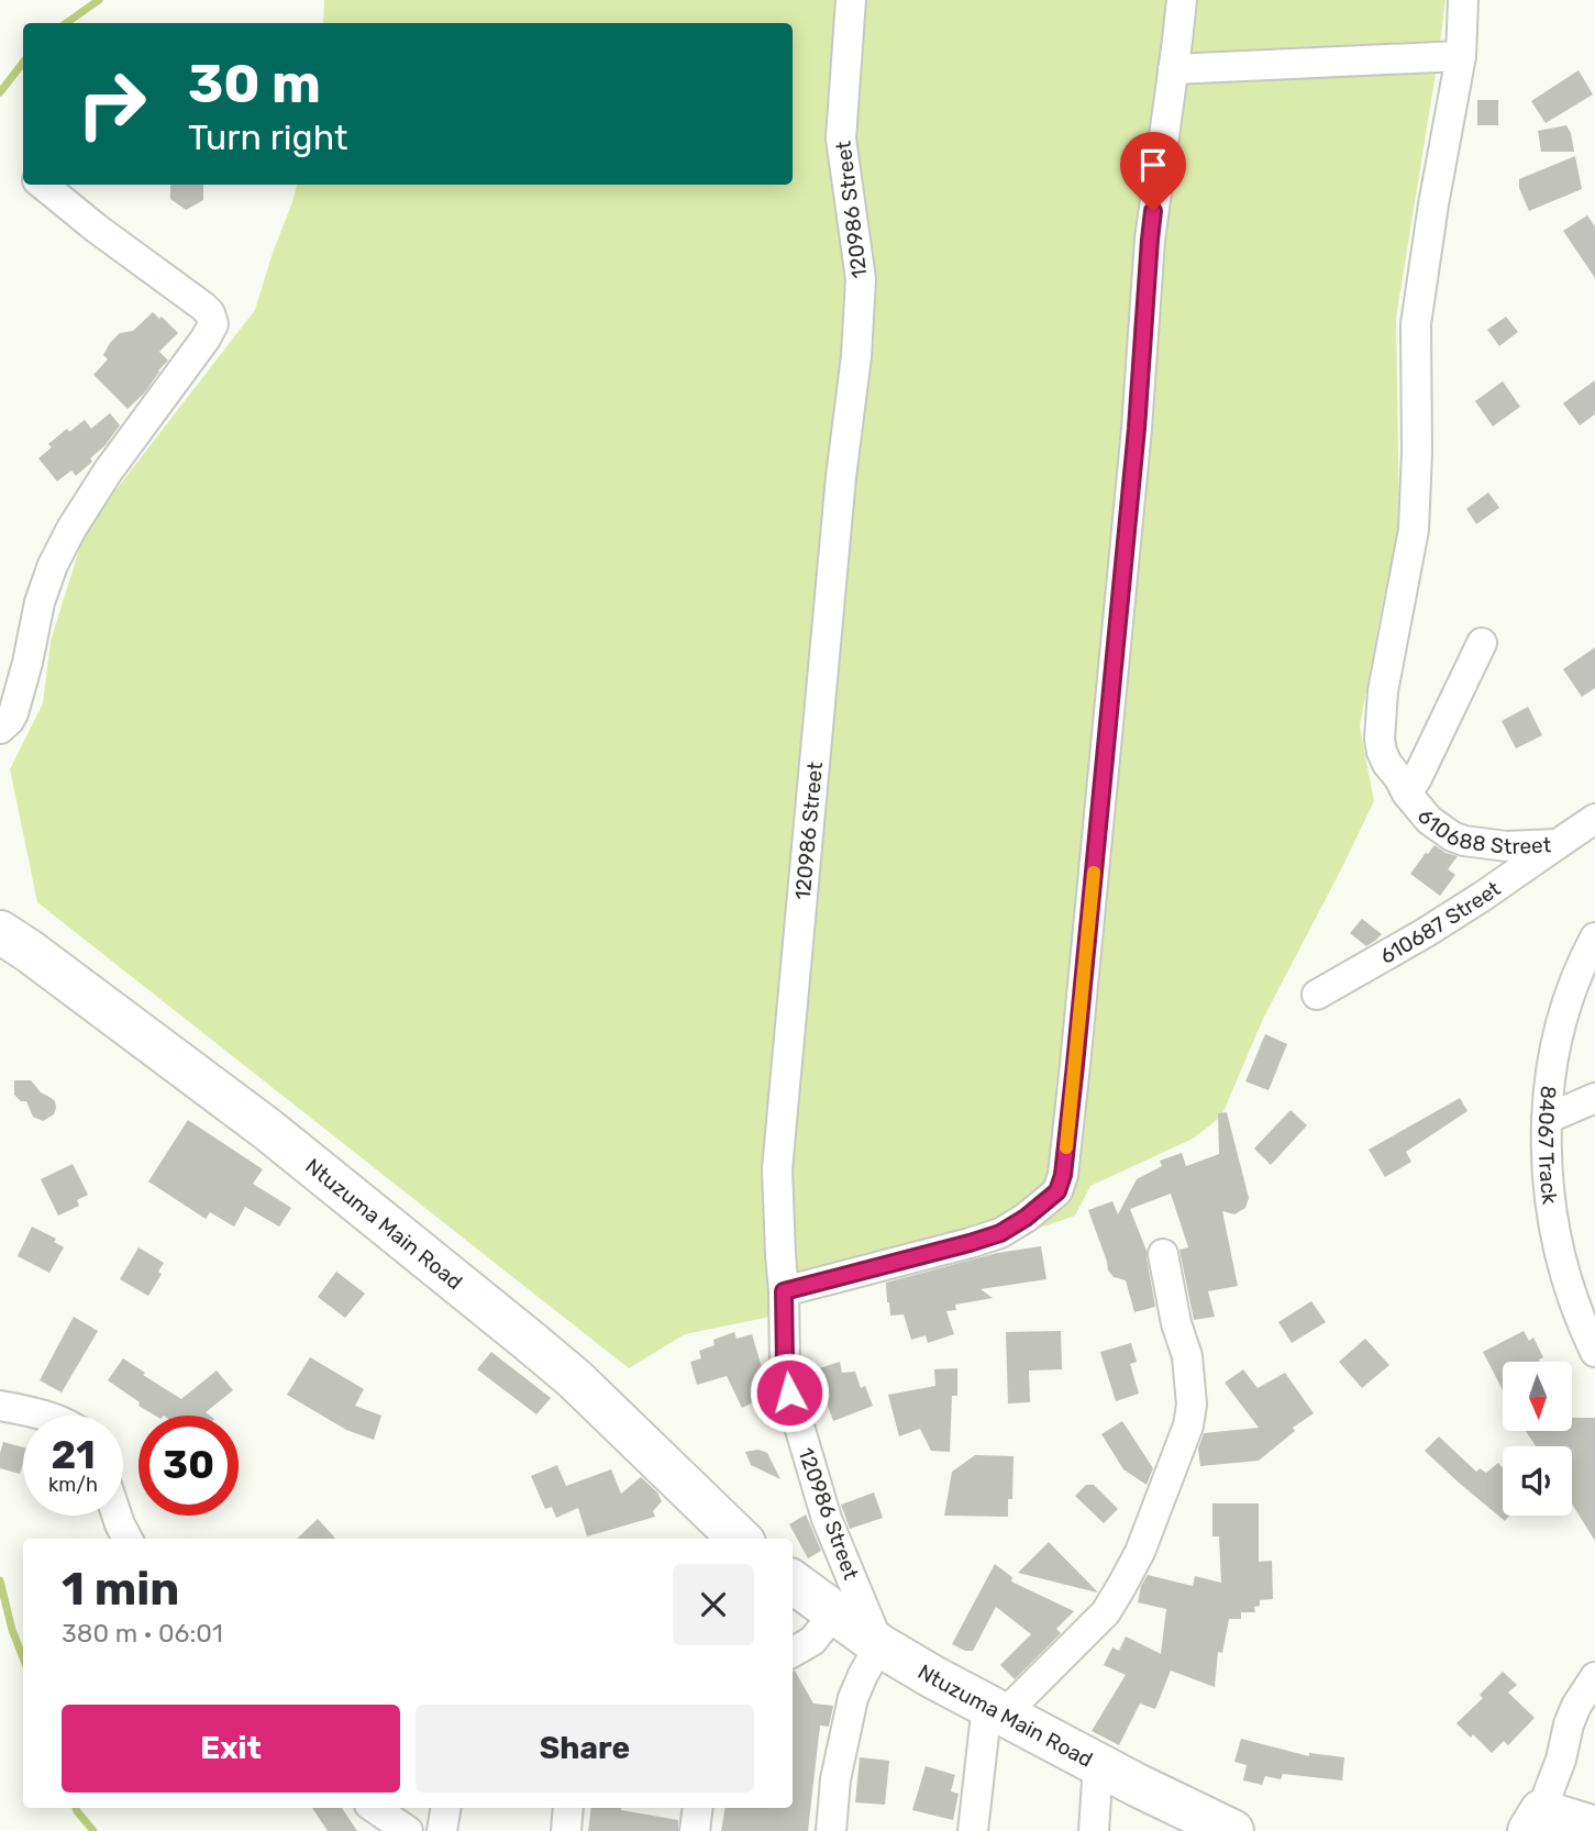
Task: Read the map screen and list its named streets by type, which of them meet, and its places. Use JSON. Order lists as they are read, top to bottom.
{
  "streets": {
    "main road": ["Ntuzuma Main Road"],
    "street": [
      "120986 Street",
      "610688 Street",
      "610687 Street",
      "84067 Track"
    ]
  },
  "crossings": [
    ["120986 Street", "Ntuzuma Main Road"],
    ["610688 Street", "610687 Street"]
  ],
  "north": "bottom",
  "page": {
    "turn": ["30 m", "Turn right"],
    "speed": "21 km/h",
    "limit": "30",
    "heading": ["1 min", "380 m · 06:01"],
    "buttons": ["Exit", "Share"]
  }
}
